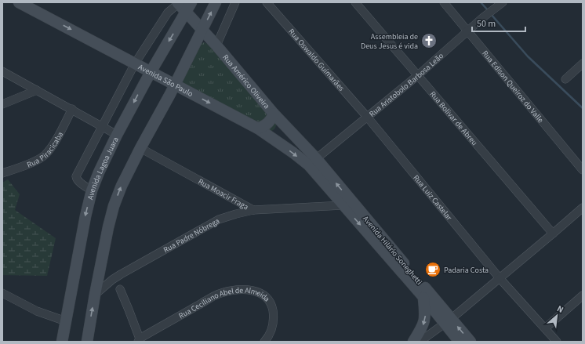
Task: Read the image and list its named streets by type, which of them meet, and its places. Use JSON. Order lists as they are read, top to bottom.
{
  "streets": {
    "street": [
      "Rua Oswaldo Guimarães",
      "Avenida São Paulo",
      "Rua Américo Oliveira",
      "Rua Aristobolo Barbosa Leão",
      "Rua Edison Queiroz do Valle",
      "Rua Bolivar de Abreu",
      "Rua Piracicaba",
      "Avenida Lagoa Juara",
      "Rua Moacir Fraga",
      "Rua Luiz Castelar",
      "Rua Padre Nóbrega",
      "Avenida Hilário Soneghetti",
      "Rua Ceciliano Abel de Almeida"
    ]
  },
  "crossings": [
    ["Rua Oswaldo Guimarães", "Rua Aristobolo Barbosa Leão"],
    ["Rua Oswaldo Guimarães", "Rua Luiz Castelar"],
    ["Avenida São Paulo", "Rua Américo Oliveira"],
    ["Avenida São Paulo", "Rua Aristobolo Barbosa Leão"],
    ["Avenida São Paulo", "Avenida Lagoa Juara"],
    ["Avenida São Paulo", "Avenida Hilário Soneghetti"],
    ["Rua Américo Oliveira", "Rua Aristobolo Barbosa Leão"],
    ["Rua Américo Oliveira", "Avenida Lagoa Juara"],
    ["Rua Américo Oliveira", "Avenida Hilário Soneghetti"],
    ["Rua Aristobolo Barbosa Leão", "Rua Edison Queiroz do Valle"],
    ["Rua Aristobolo Barbosa Leão", "Rua Bolivar de Abreu"],
    ["Rua Aristobolo Barbosa Leão", "Rua Luiz Castelar"],
    ["Rua Aristobolo Barbosa Leão", "Avenida Hilário Soneghetti"],
    ["Rua Moacir Fraga", "Rua Padre Nóbrega"],
    ["Rua Moacir Fraga", "Avenida Hilário Soneghetti"]
  ],
  "places": {
    "church": ["Assembleia de Deus Jesus é vida"],
    "cafe": ["Padaria Costa"]
  },
  "scale_bar": "50 m",
  "north": "top right"
}
